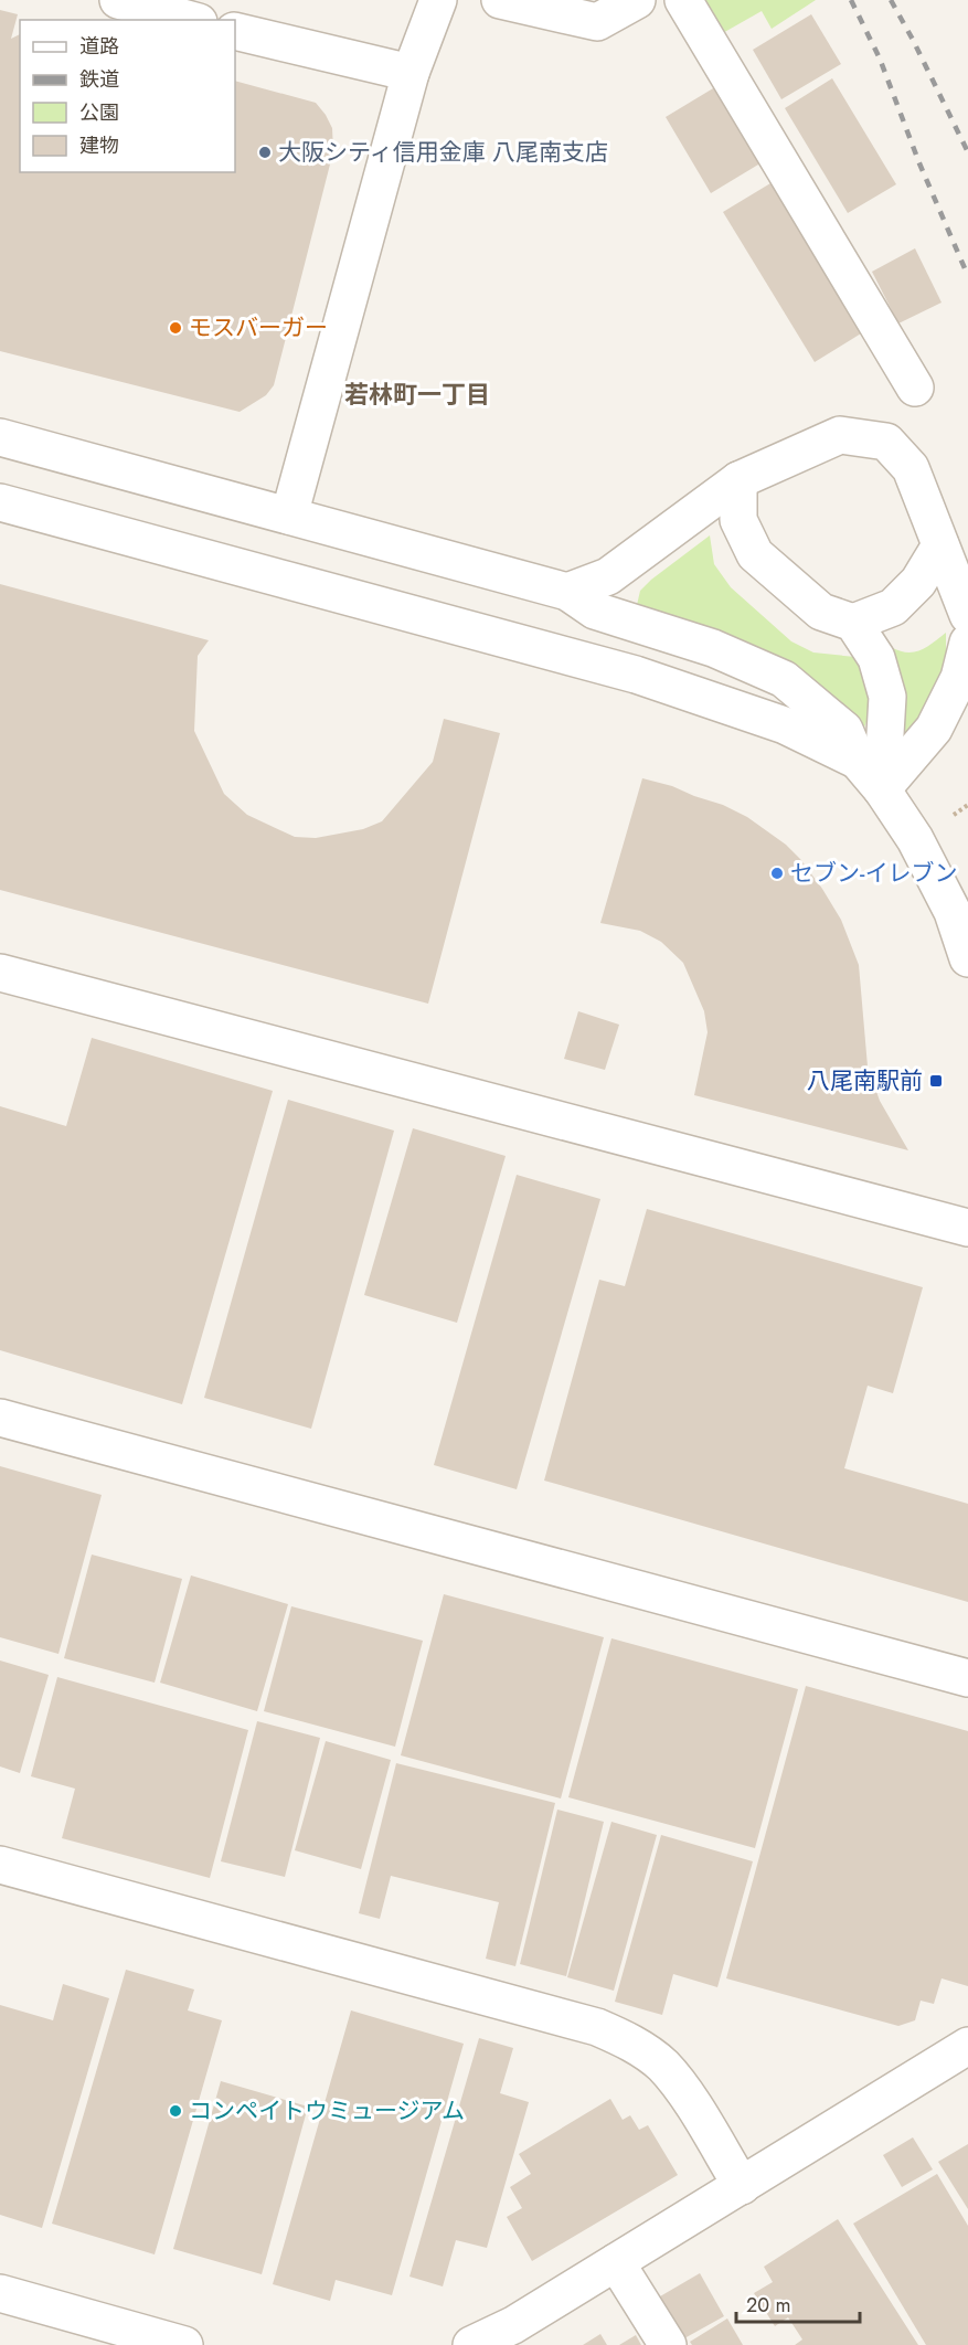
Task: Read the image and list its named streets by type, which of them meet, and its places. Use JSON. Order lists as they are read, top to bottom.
{
  "districts": ["若林町一丁目"],
  "places": {
    "other": [
      "大阪シティ信用金庫 八尾南支店",
      "モスバーガー",
      "セブン-イレブン",
      "コンペイトウミュージアム"
    ],
    "transit": ["八尾南駅前"]
  },
  "legend": [
    "道路",
    "鉄道",
    "公園",
    "建物"
  ],
  "scale_bar": "20 m"
}
